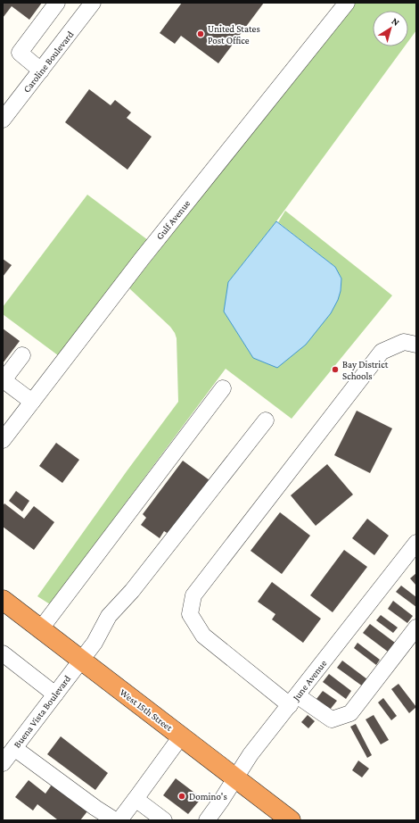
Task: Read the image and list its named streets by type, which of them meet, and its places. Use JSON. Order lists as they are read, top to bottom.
{
  "streets": {
    "highway": ["West 15th Street"],
    "street": [
      "Caroline Boulevard",
      "Gulf Avenue",
      "June Avenue",
      "Buena Vista Boulevard"
    ]
  },
  "crossings": [
    ["June Avenue", "West 15th Street"],
    ["West 15th Street", "Buena Vista Boulevard"]
  ],
  "places": ["United States Post Office", "Bay District Schools", "Domino's"],
  "north": "top right"
}
